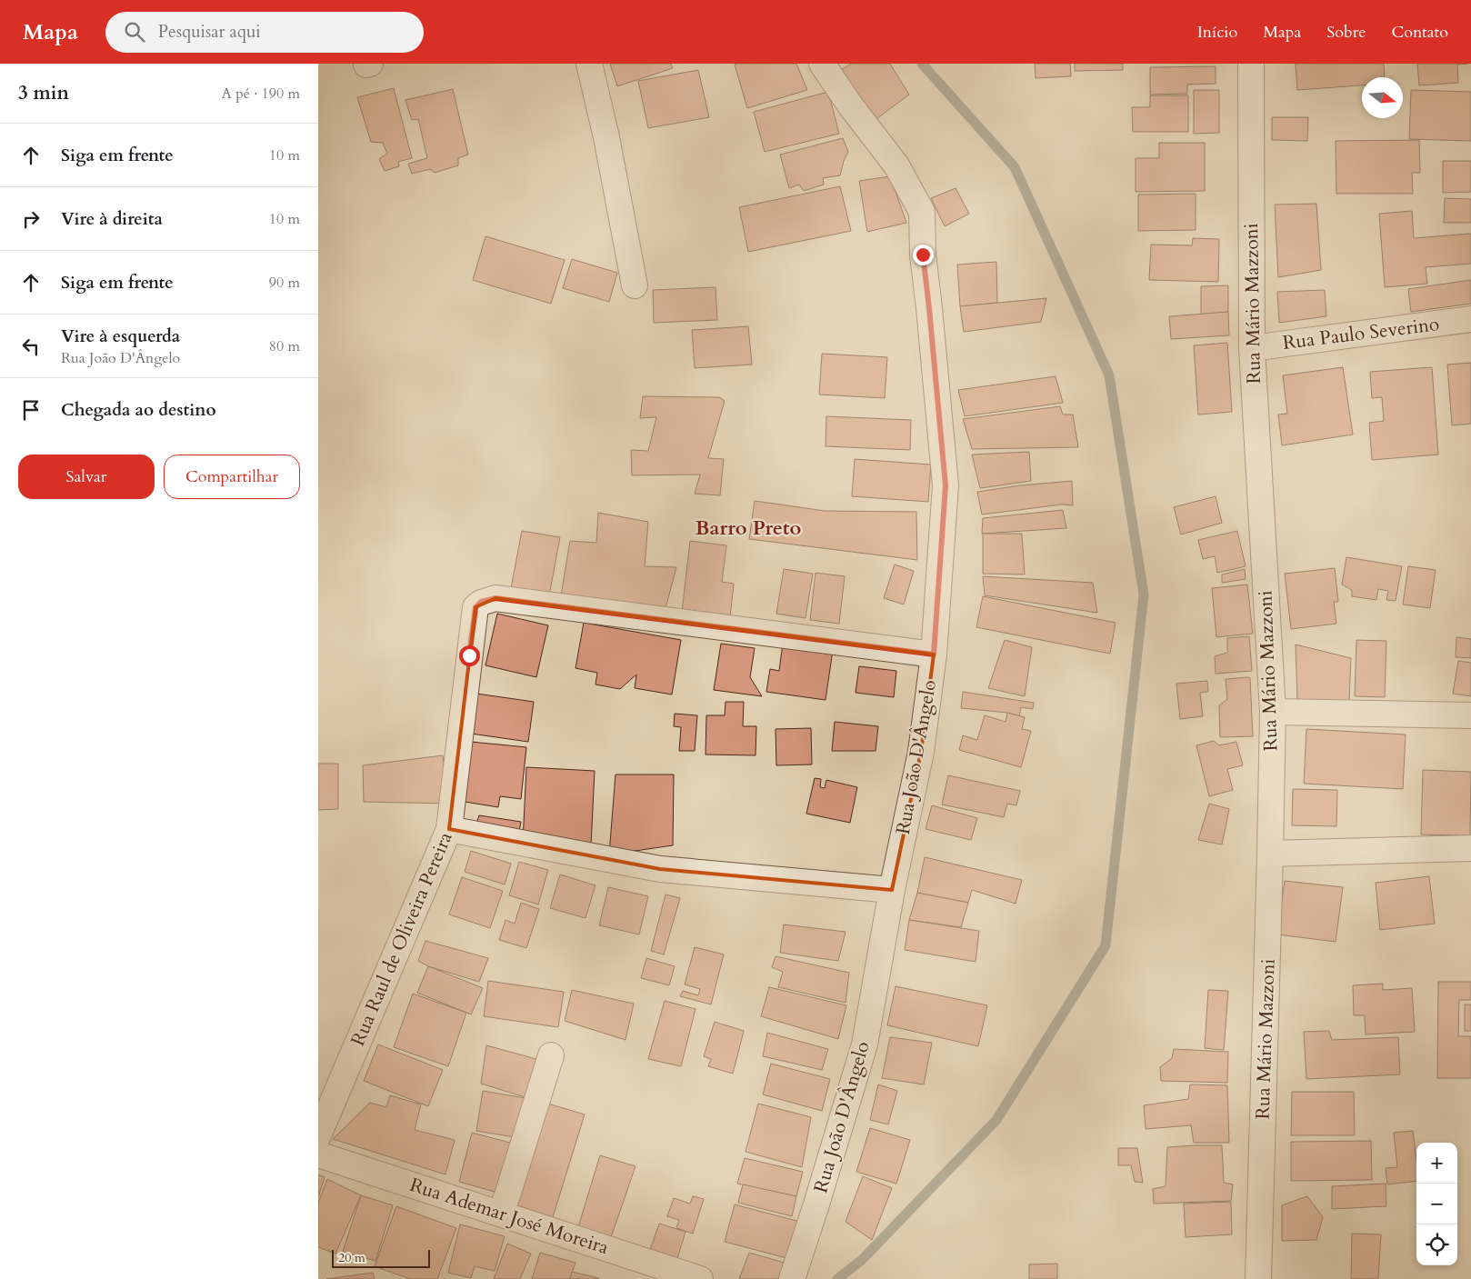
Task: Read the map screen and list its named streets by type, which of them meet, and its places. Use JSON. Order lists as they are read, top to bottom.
{
  "streets": {
    "street": [
      "Rua Mário Mazzoni",
      "Rua Paulo Severino",
      "Rua João D'Ângelo",
      "Rua Raul de Oliveira Pereira",
      "Rua Ademar José Moreira"
    ]
  },
  "crossings": [
    ["Rua Mário Mazzoni", "Rua Paulo Severino"],
    ["Rua João D'Ângelo", "Rua Raul de Oliveira Pereira"]
  ],
  "districts": ["Barro Preto"],
  "scale_bar": "20 m",
  "north": "right",
  "page": {
    "header": "Mapa",
    "search": "Pesquisar aqui",
    "nav": [
      "Início",
      "Mapa",
      "Sobre",
      "Contato"
    ],
    "heading": ["3 min", "A pé · 190 m"],
    "list": [
      ["Siga em frente", "10 m"],
      ["Vire à direita", "10 m"],
      ["Siga em frente", "90 m"],
      ["Vire à esquerda", "Rua João D'Ângelo", "80 m"],
      "Chegada ao destino"
    ],
    "buttons": ["Salvar", "Compartilhar"],
    "map_buttons": ["+", "−"],
    "scale": "20 m"
  }
}
